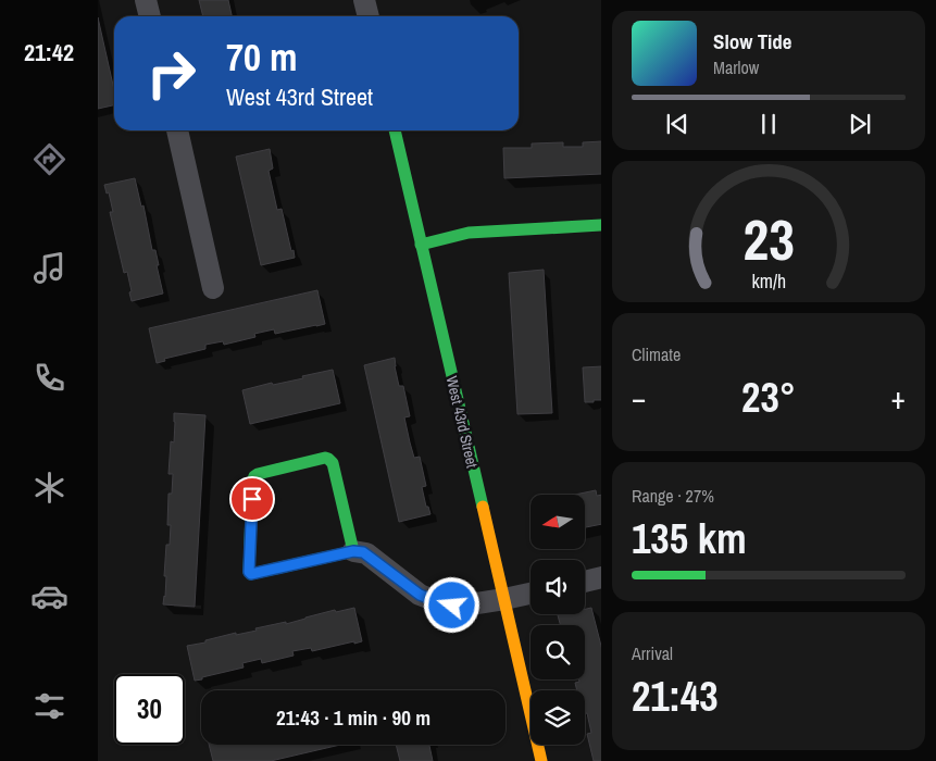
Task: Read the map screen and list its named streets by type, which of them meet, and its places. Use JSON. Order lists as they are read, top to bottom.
{
  "streets": {
    "street": ["West 43rd Street"]
  },
  "north": "left",
  "page": {
    "tabs": "21:42",
    "turn": ["70 m", "West 43rd Street"],
    "song": ["Slow Tide", "Marlow"],
    "tile": [
      "Climate",
      ["Range · 27%", "135 km"],
      ["Arrival", "21:43"]
    ],
    "heat": ["−", "23°", "+"],
    "limit": "30",
    "trip": "21:43 · 1 min · 90 m",
    "gauge": ["23", "km/h"]
  }
}
